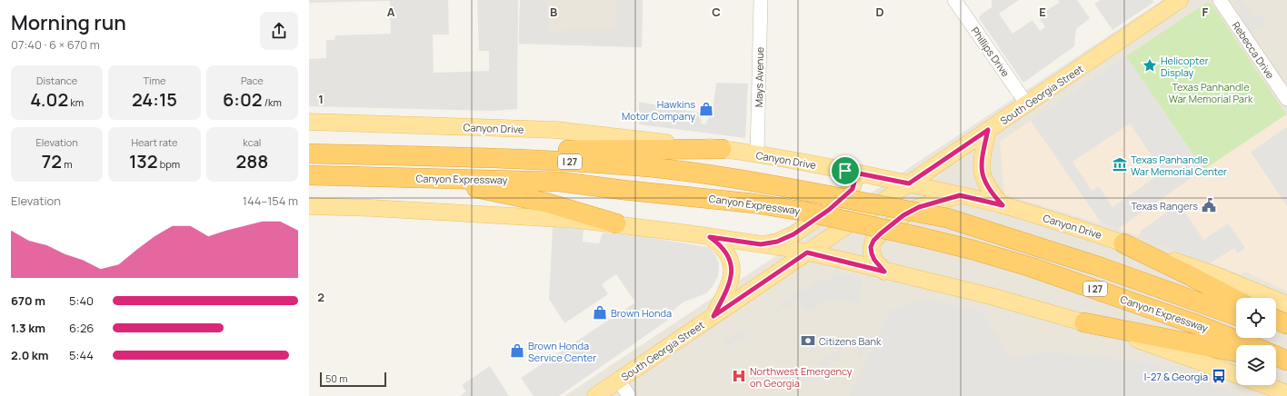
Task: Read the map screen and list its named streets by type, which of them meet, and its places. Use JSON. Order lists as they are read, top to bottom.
{
  "streets": {
    "highway": ["I 27", "Canyon Expressway"],
    "main road": ["South Georgia Street", "Canyon Drive"],
    "street": ["Rebecca Drive", "Phillips Drive", "Mays Avenue"]
  },
  "crossings": [
    ["Phillips Drive", "South Georgia Street"],
    ["Mays Avenue", "Canyon Drive"],
    ["South Georgia Street", "Canyon Drive"]
  ],
  "parks": ["Texas Panhandle War Memorial Park"],
  "places": {
    "place": ["Helicopter Display"],
    "shop": ["Hawkins Motor Company", "Brown Honda", "Brown Honda Service Center"],
    "museum": ["Texas Panhandle War Memorial Center"],
    "public building": ["Texas Rangers"],
    "bank": ["Citizens Bank"],
    "hospital": ["Northwest Emergency on Georgia"],
    "bus stop": ["I-27 & Georgia"]
  },
  "scale_bar": "50 m",
  "page": {
    "heading": ["Morning run", "07:40 · 6 × 670 m"],
    "stats": [
      ["Distance", "4.02 km"],
      ["Time", "24:15"],
      ["Pace", "6:02 /km"],
      ["Elevation", "72 m"],
      ["Heart rate", "132 bpm"],
      ["kcal", "288"]
    ],
    "chart": ["Elevation", "144–154 m"],
    "list": [
      {
        "name": "670 m",
        "note": "5:40"
      },
      {
        "name": "1.3 km",
        "note": "6:26"
      },
      {
        "name": "2.0 km",
        "note": "5:44"
      }
    ],
    "scale": "50 m"
  },
  "grid": {
    "columns": [
      "A",
      "B",
      "C",
      "D",
      "E",
      "F"
    ],
    "rows": ["1", "2"]
  }
}
